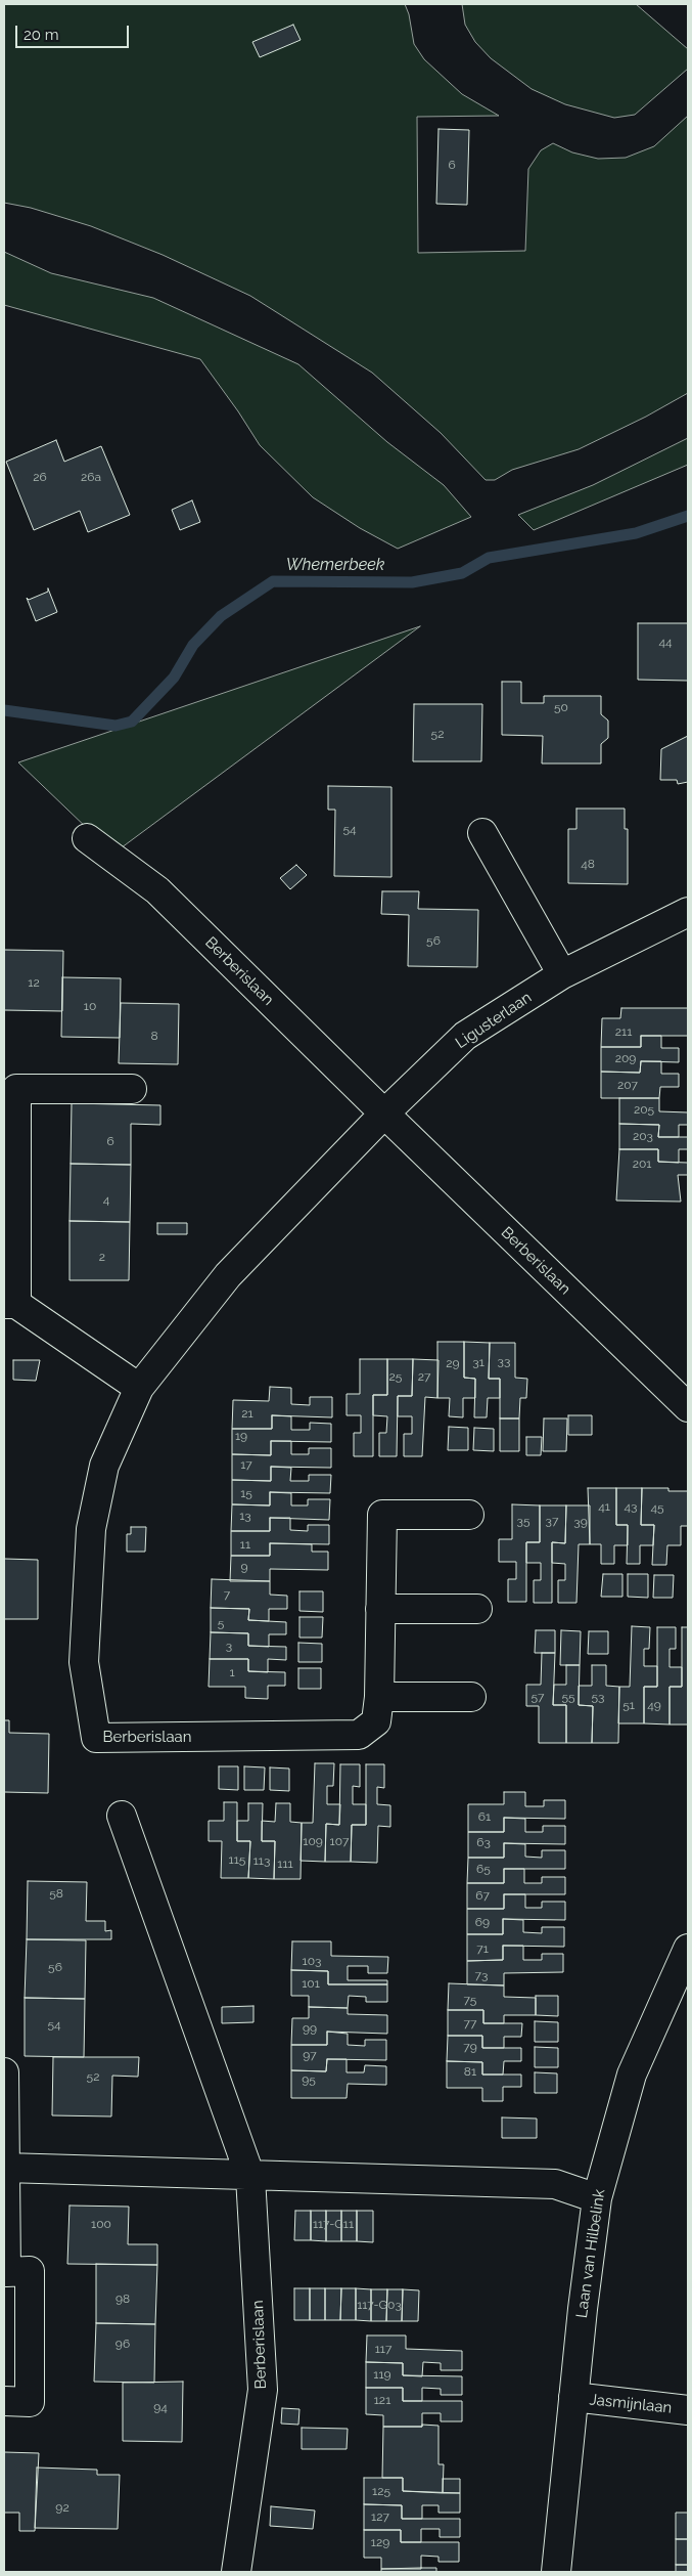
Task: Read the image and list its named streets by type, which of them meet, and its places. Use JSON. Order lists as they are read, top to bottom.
{
  "streets": {
    "street": [
      "Berberislaan",
      "Ligusterlaan",
      "Laan van Hilbelink",
      "Jasmijnlaan"
    ]
  },
  "crossings": [
    ["Berberislaan", "Ligusterlaan"],
    ["Laan van Hilbelink", "Jasmijnlaan"]
  ],
  "water": ["Whemerbeek"],
  "house_numbers": [
    "6",
    "26",
    "26a",
    "44",
    "50",
    "52",
    "54",
    "48",
    "56",
    "12",
    "10",
    "211",
    "8",
    "209",
    "207",
    "205",
    "203",
    "6",
    "201",
    "4",
    "2",
    "33",
    "31",
    "29",
    "25",
    "27",
    "21",
    "19",
    "17",
    "15",
    "41",
    "43",
    "45",
    "13",
    "35",
    "37",
    "39",
    "11",
    "9",
    "7",
    "5",
    "3",
    "1",
    "57",
    "55",
    "53",
    "51",
    "49",
    "61",
    "109",
    "107",
    "63",
    "115",
    "113",
    "111",
    "65",
    "58",
    "67",
    "69",
    "71",
    "103",
    "56",
    "73",
    "101",
    "75",
    "77",
    "54",
    "99",
    "79",
    "97",
    "81",
    "52",
    "95",
    "100",
    "117-G11",
    "98",
    "117-G03",
    "96",
    "117",
    "119",
    "121",
    "94",
    "125",
    "92",
    "127",
    "129"
  ],
  "scale_bar": "20 m"
}
